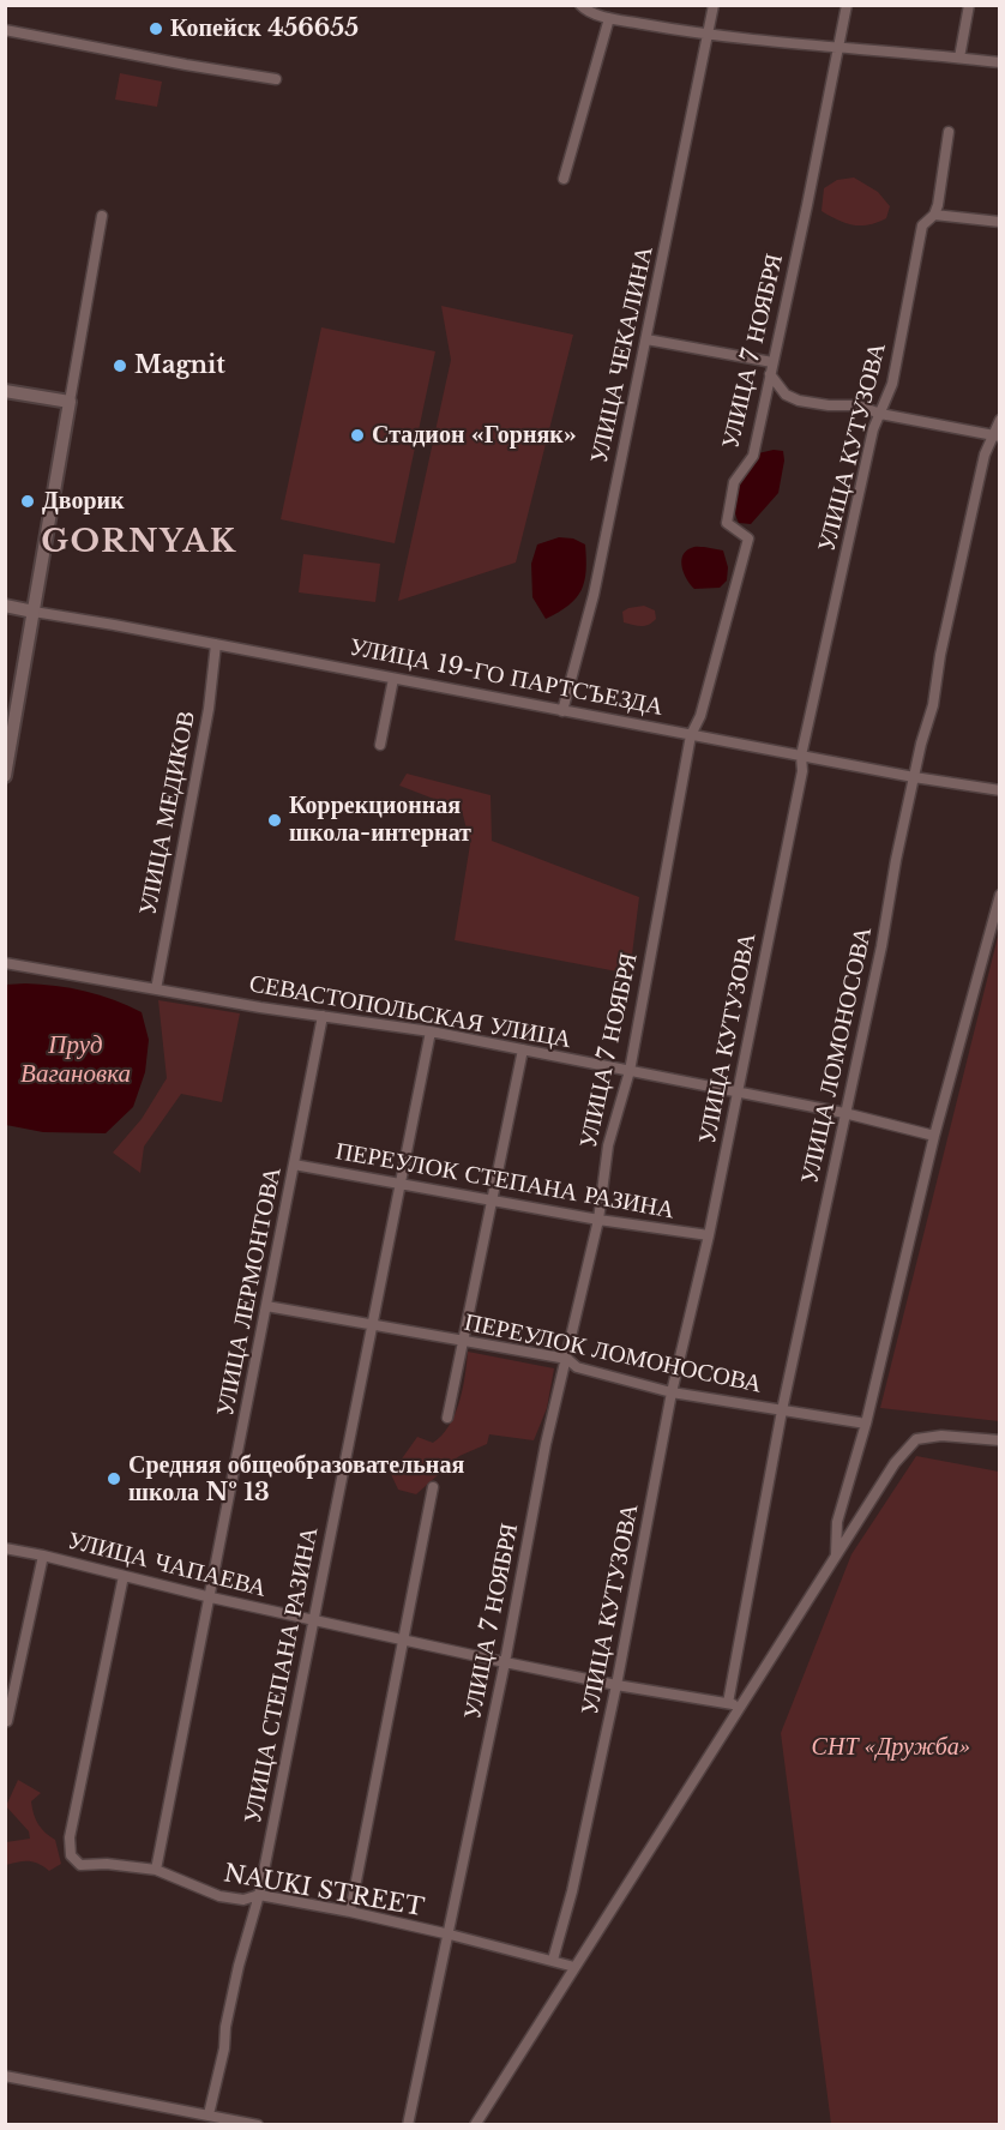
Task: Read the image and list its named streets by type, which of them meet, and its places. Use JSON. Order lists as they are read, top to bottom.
{
  "streets": {
    "street": [
      "УЛИЦА 7 НОЯБРЯ",
      "УЛИЦА ЧЕКАЛИНА",
      "УЛИЦА КУТУЗОВА",
      "УЛИЦА 19-ГО ПАРТСЪЕЗДА",
      "УЛИЦА МЕДИКОВ",
      "СЕВАСТОПОЛЬСКАЯ УЛИЦА",
      "УЛИЦА ЛОМОНОСОВА",
      "ПЕРЕУЛОК СТЕПАНА РАЗИНА",
      "УЛИЦА ЛЕРМОНТОВА",
      "ПЕРЕУЛОК ЛОМОНОСОВА",
      "УЛИЦА ЧАПАЕВА",
      "УЛИЦА СТЕПАНА РАЗИНА",
      "NAUKI STREET"
    ]
  },
  "crossings": [
    ["УЛИЦА 7 НОЯБРЯ", "УЛИЦА 19-ГО ПАРТСЪЕЗДА"],
    ["УЛИЦА 7 НОЯБРЯ", "СЕВАСТОПОЛЬСКАЯ УЛИЦА"],
    ["УЛИЦА 7 НОЯБРЯ", "ПЕРЕУЛОК СТЕПАНА РАЗИНА"],
    ["УЛИЦА 7 НОЯБРЯ", "ПЕРЕУЛОК ЛОМОНОСОВА"],
    ["УЛИЦА 7 НОЯБРЯ", "УЛИЦА ЧАПАЕВА"],
    ["УЛИЦА 7 НОЯБРЯ", "NAUKI STREET"],
    ["УЛИЦА ЧЕКАЛИНА", "УЛИЦА 19-ГО ПАРТСЪЕЗДА"],
    ["УЛИЦА КУТУЗОВА", "УЛИЦА 19-ГО ПАРТСЪЕЗДА"],
    ["УЛИЦА КУТУЗОВА", "СЕВАСТОПОЛЬСКАЯ УЛИЦА"],
    ["УЛИЦА КУТУЗОВА", "ПЕРЕУЛОК СТЕПАНА РАЗИНА"],
    ["УЛИЦА КУТУЗОВА", "ПЕРЕУЛОК ЛОМОНОСОВА"],
    ["УЛИЦА КУТУЗОВА", "УЛИЦА ЧАПАЕВА"],
    ["УЛИЦА КУТУЗОВА", "NAUKI STREET"],
    ["УЛИЦА 19-ГО ПАРТСЪЕЗДА", "УЛИЦА МЕДИКОВ"],
    ["УЛИЦА 19-ГО ПАРТСЪЕЗДА", "УЛИЦА ЛОМОНОСОВА"],
    ["УЛИЦА МЕДИКОВ", "СЕВАСТОПОЛЬСКАЯ УЛИЦА"],
    ["СЕВАСТОПОЛЬСКАЯ УЛИЦА", "УЛИЦА ЛОМОНОСОВА"],
    ["СЕВАСТОПОЛЬСКАЯ УЛИЦА", "УЛИЦА ЛЕРМОНТОВА"],
    ["СЕВАСТОПОЛЬСКАЯ УЛИЦА", "УЛИЦА СТЕПАНА РАЗИНА"],
    ["УЛИЦА ЛОМОНОСОВА", "ПЕРЕУЛОК ЛОМОНОСОВА"],
    ["УЛИЦА ЛОМОНОСОВА", "УЛИЦА ЧАПАЕВА"],
    ["ПЕРЕУЛОК СТЕПАНА РАЗИНА", "УЛИЦА ЛЕРМОНТОВА"],
    ["ПЕРЕУЛОК СТЕПАНА РАЗИНА", "УЛИЦА СТЕПАНА РАЗИНА"],
    ["УЛИЦА ЛЕРМОНТОВА", "ПЕРЕУЛОК ЛОМОНОСОВА"],
    ["УЛИЦА ЛЕРМОНТОВА", "УЛИЦА ЧАПАЕВА"],
    ["УЛИЦА ЛЕРМОНТОВА", "NAUKI STREET"],
    ["ПЕРЕУЛОК ЛОМОНОСОВА", "УЛИЦА СТЕПАНА РАЗИНА"],
    ["УЛИЦА ЧАПАЕВА", "УЛИЦА СТЕПАНА РАЗИНА"],
    ["УЛИЦА ЧАПАЕВА", "NAUKI STREET"],
    ["УЛИЦА СТЕПАНА РАЗИНА", "NAUKI STREET"]
  ],
  "districts": ["GORNYAK"],
  "water": ["Пруд Вагановка"],
  "parks": ["СНТ «Дружба»"],
  "places": [
    "Копейск 456655",
    "Magnit",
    "Стадион «Горняк»",
    "Дворик",
    "Коррекционная школа-интернат",
    "Средняя общеобразовательная школа № 13"
  ]
}
